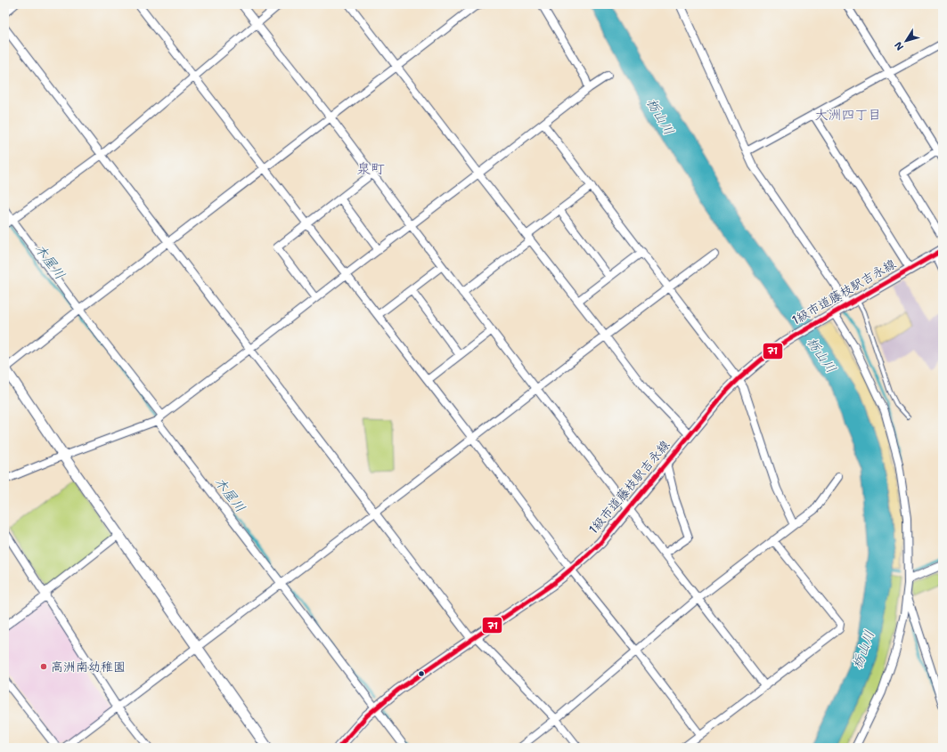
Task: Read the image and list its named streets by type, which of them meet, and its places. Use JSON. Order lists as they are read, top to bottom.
{
  "streets": {
    "street": ["1級市道藤枝駅吉永線"]
  },
  "districts": ["大洲四丁目", "泉町"],
  "water": ["栃山川", "木屋川"],
  "places": ["高洲南幼稚園"],
  "lines": ["transit line 71"],
  "north": "bottom left"
}
